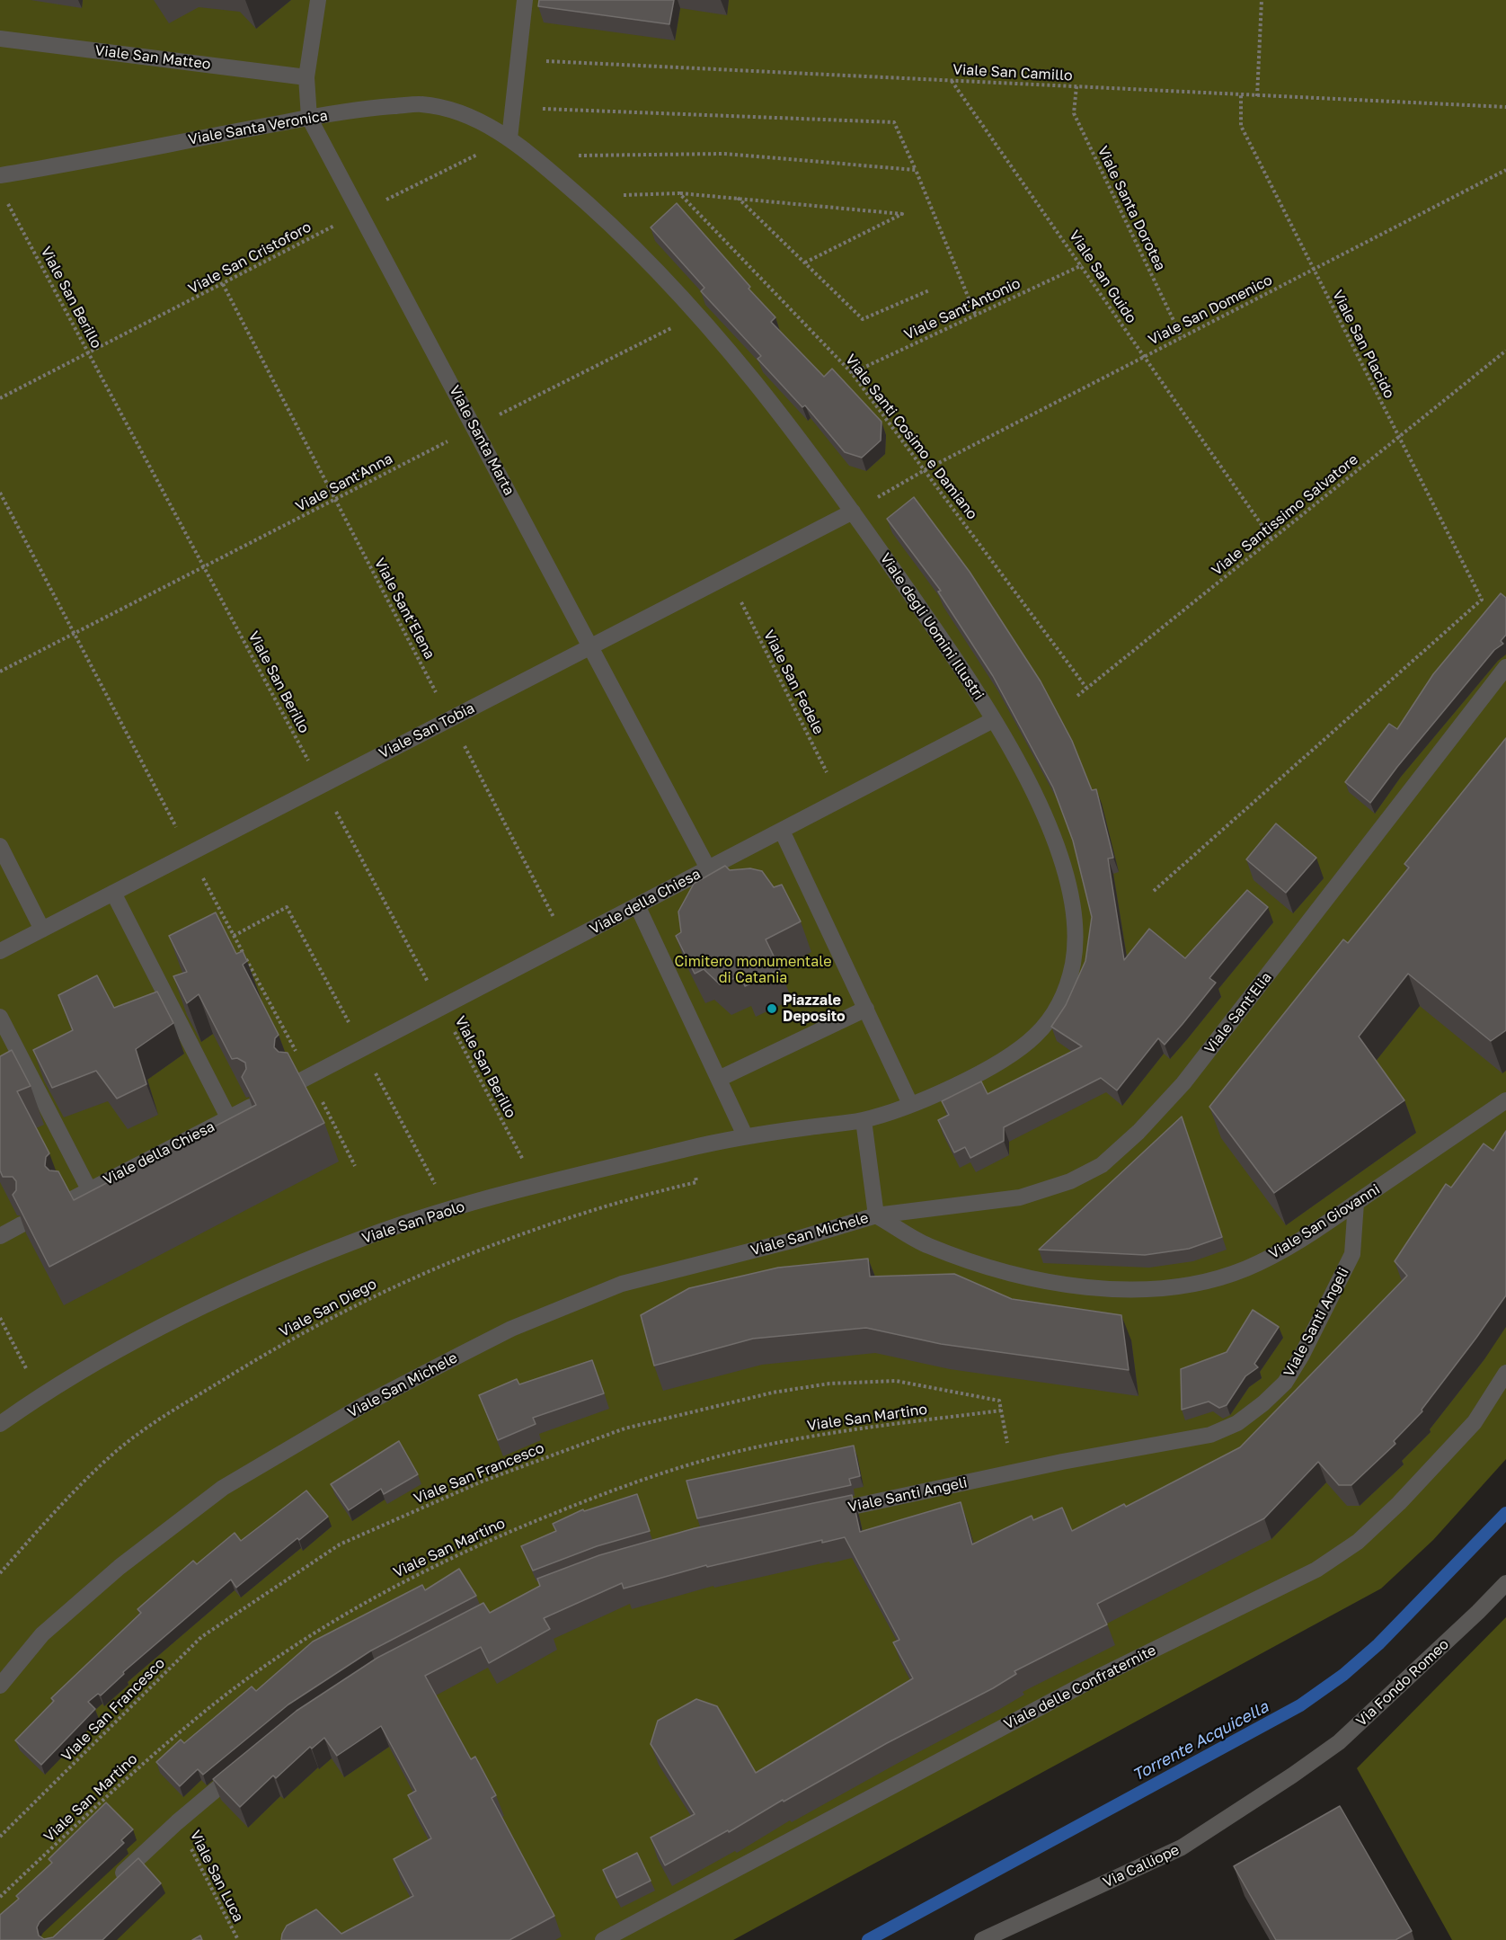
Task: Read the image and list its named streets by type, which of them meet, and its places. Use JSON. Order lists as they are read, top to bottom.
{
  "streets": {
    "street": [
      "Viale San Matteo",
      "Viale Santa Veronica",
      "Viale Santa Marta",
      "Viale degli Uomini Illustri",
      "Viale San Tobia",
      "Viale della Chiesa",
      "Viale Sant'Elia",
      "Viale San Giovanni",
      "Viale San Paolo",
      "Viale San Michele",
      "Viale Santi Angeli",
      "Via Fondo Romeo",
      "Viale delle Confraternite",
      "Via Calliope"
    ],
    "path": [
      "Viale San Camillo",
      "Viale Santa Dorotea",
      "Viale San Cristoforo",
      "Viale San Guido",
      "Viale San Berillo",
      "Viale Sant'Antonio",
      "Viale San Domenico",
      "Viale San Placido",
      "Viale Santi Cosimo e Damiano",
      "Viale Sant'Anna",
      "Viale Santissimo Salvatore",
      "Viale Sant'Elena",
      "Viale San Fedele",
      "Viale San Diego",
      "Viale San Martino",
      "Viale San Francesco",
      "Viale San Luca"
    ]
  },
  "crossings": [
    ["Viale San Matteo", "Viale Santa Marta"],
    ["Viale San Camillo", "Viale Santa Dorotea"],
    ["Viale San Camillo", "Viale San Guido"],
    ["Viale San Camillo", "Viale San Placido"],
    ["Viale Santa Veronica", "Viale San Cristoforo"],
    ["Viale Santa Veronica", "Viale Santa Marta"],
    ["Viale Santa Veronica", "Viale degli Uomini Illustri"],
    ["Viale Santa Dorotea", "Viale San Domenico"],
    ["Viale San Cristoforo", "Viale San Berillo"],
    ["Viale San Cristoforo", "Viale Santa Marta"],
    ["Viale San Cristoforo", "Viale Sant'Elena"],
    ["Viale San Cristoforo", "Viale degli Uomini Illustri"],
    ["Viale San Guido", "Viale Sant'Antonio"],
    ["Viale San Guido", "Viale San Domenico"],
    ["Viale San Guido", "Viale Santissimo Salvatore"],
    ["Viale San Berillo", "Viale Sant'Anna"],
    ["Viale San Berillo", "Viale San Tobia"],
    ["Viale San Berillo", "Viale della Chiesa"],
    ["Viale San Berillo", "Viale San Paolo"],
    ["Viale Sant'Antonio", "Viale Santi Cosimo e Damiano"],
    ["Viale San Domenico", "Viale San Placido"],
    ["Viale San Domenico", "Viale Santi Cosimo e Damiano"],
    ["Viale San Domenico", "Viale degli Uomini Illustri"],
    ["Viale San Domenico", "Viale San Tobia"],
    ["Viale San Placido", "Viale Santissimo Salvatore"],
    ["Viale Santi Cosimo e Damiano", "Viale Santissimo Salvatore"],
    ["Viale Santa Marta", "Viale Sant'Anna"],
    ["Viale Santa Marta", "Viale San Tobia"],
    ["Viale Santa Marta", "Viale della Chiesa"],
    ["Viale Sant'Anna", "Viale Sant'Elena"],
    ["Viale Sant'Anna", "Viale degli Uomini Illustri"],
    ["Viale Sant'Elena", "Viale San Tobia"],
    ["Viale Sant'Elena", "Viale della Chiesa"],
    ["Viale degli Uomini Illustri", "Viale San Tobia"],
    ["Viale degli Uomini Illustri", "Viale della Chiesa"],
    ["Viale degli Uomini Illustri", "Viale San Paolo"],
    ["Viale San Fedele", "Viale San Tobia"],
    ["Viale San Fedele", "Viale della Chiesa"],
    ["Viale Sant'Elia", "Viale San Giovanni"],
    ["Viale Sant'Elia", "Viale San Michele"],
    ["Viale San Giovanni", "Viale San Michele"],
    ["Viale San Giovanni", "Viale Santi Angeli"],
    ["Viale San Paolo", "Viale San Diego"],
    ["Viale San Martino", "Viale San Francesco"],
    ["Via Fondo Romeo", "Via Calliope"]
  ],
  "water": ["Torrente Acquicella"],
  "parks": ["Cimitero monumentale di Catania"],
  "places": ["Piazzale Deposito"]
}
